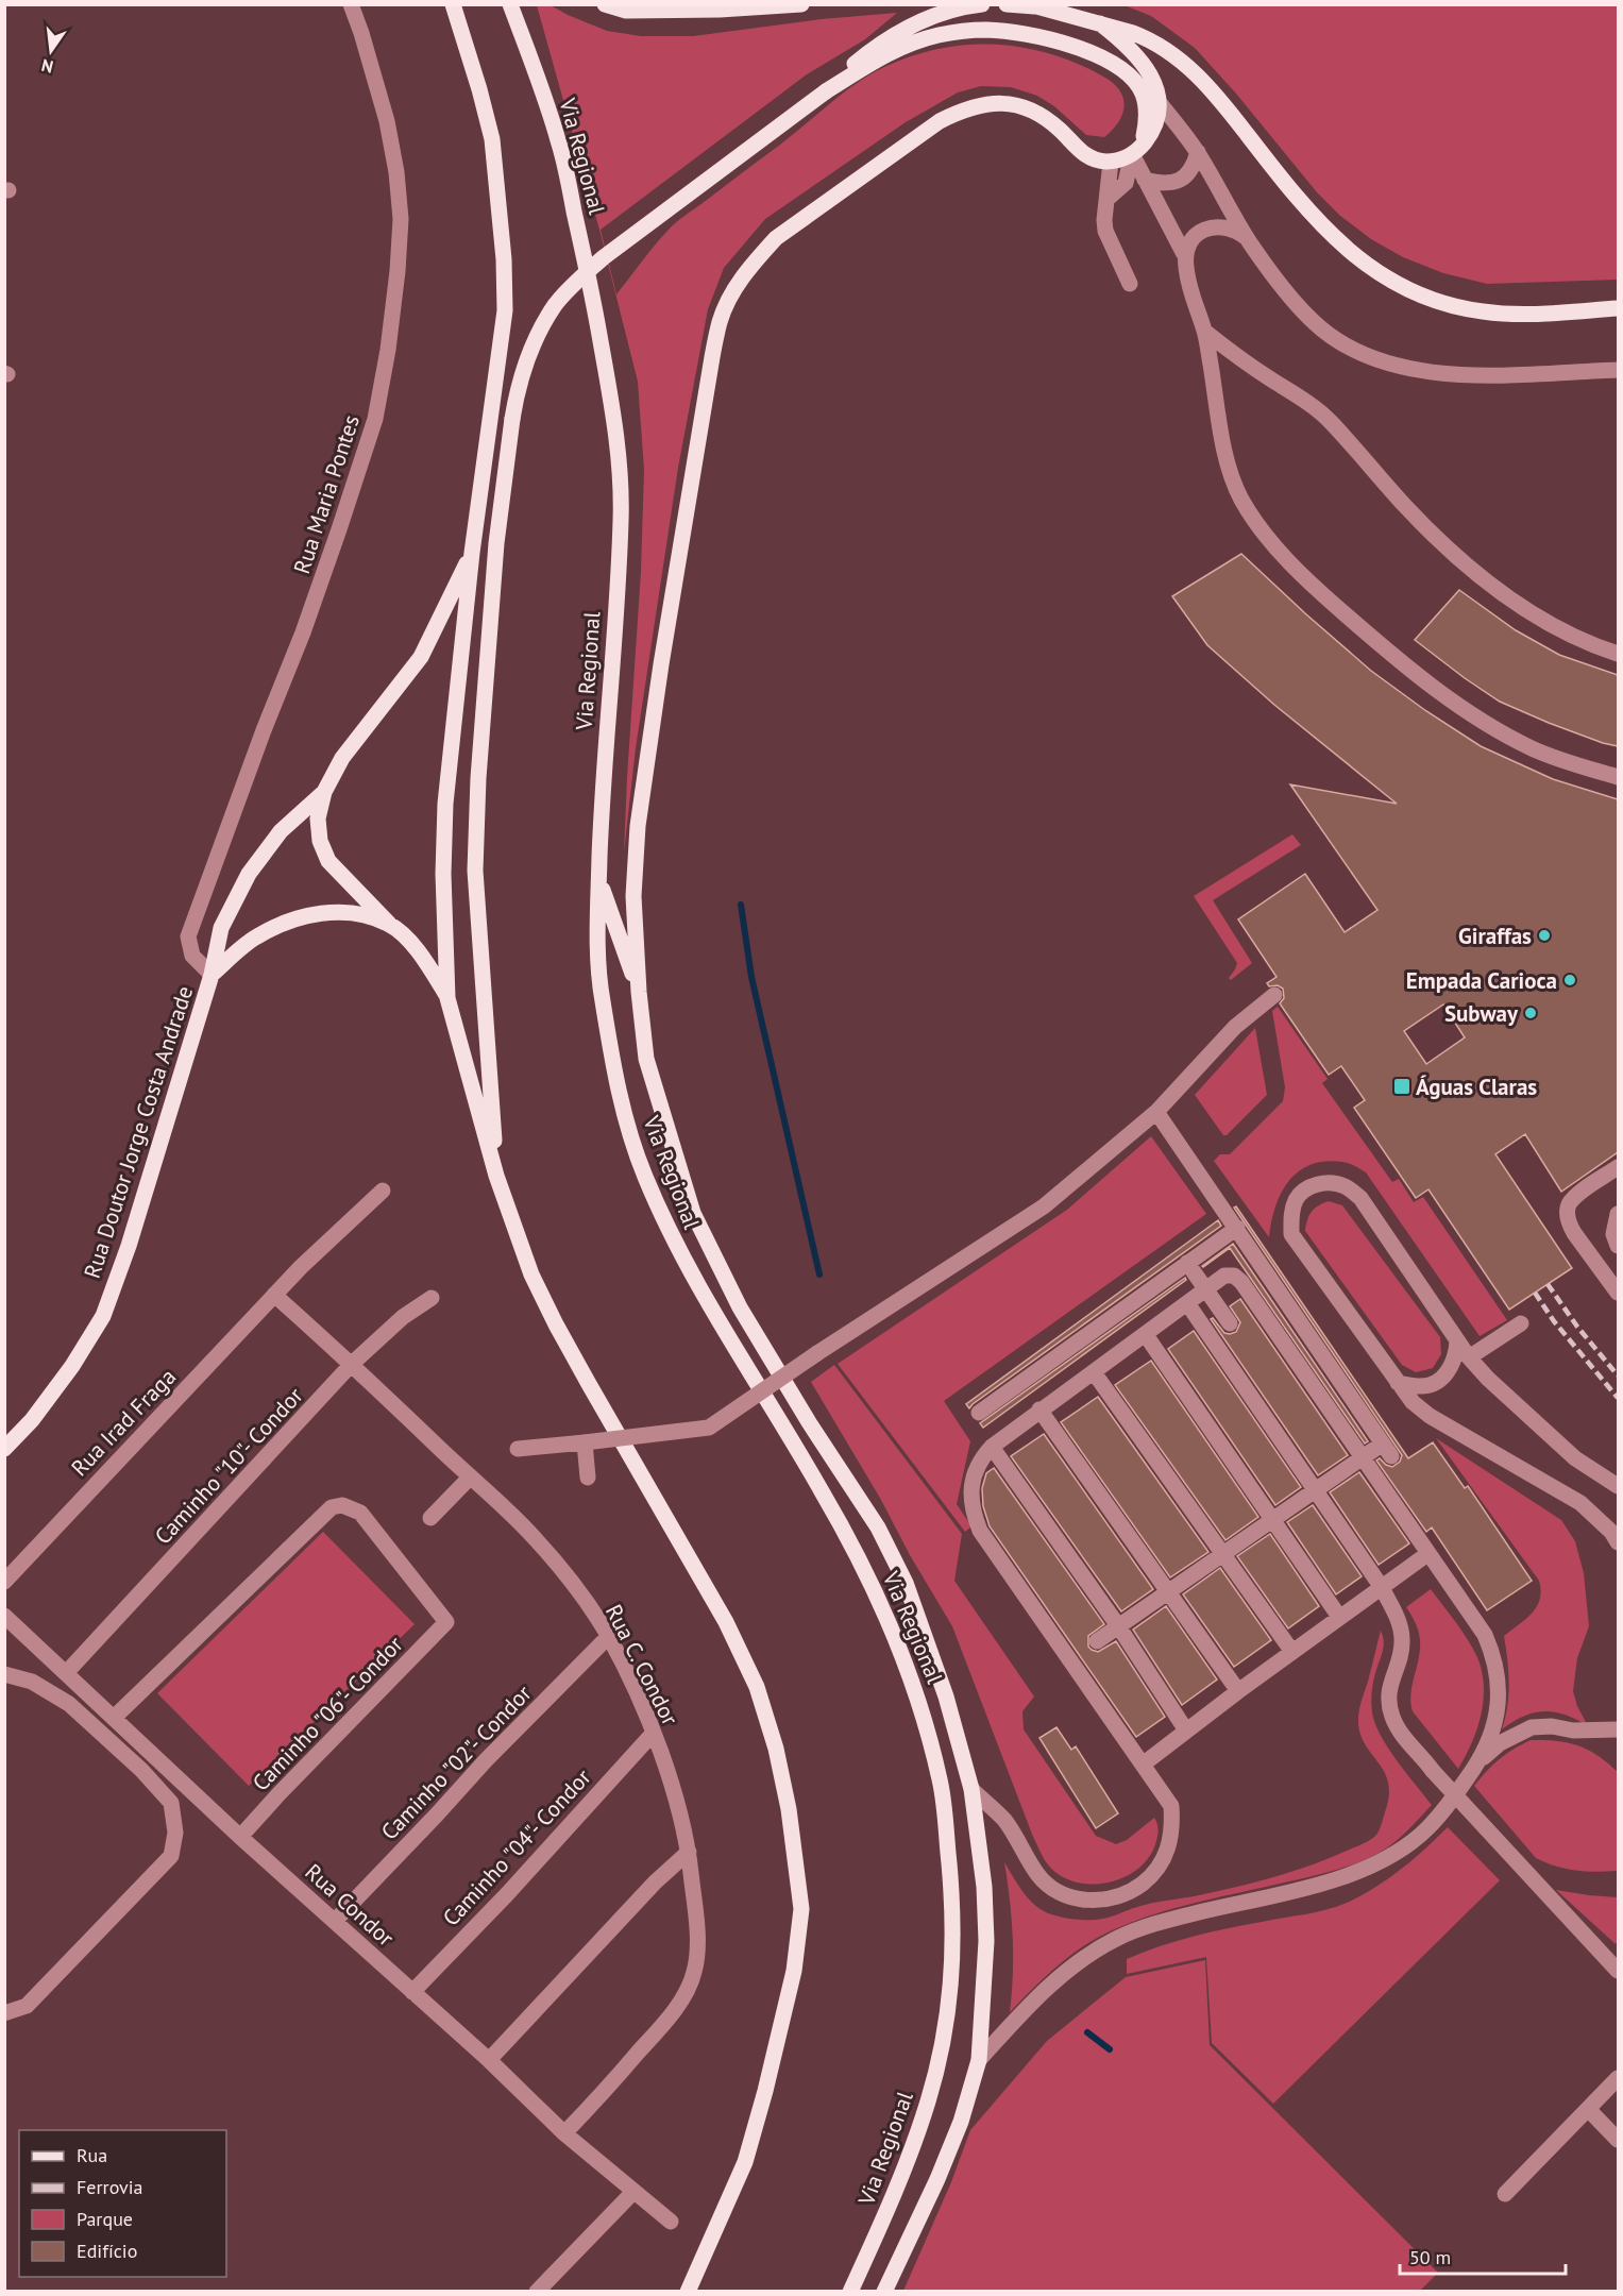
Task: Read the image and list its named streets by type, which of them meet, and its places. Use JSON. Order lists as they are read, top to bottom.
{
  "streets": {
    "main road": ["Via Regional", "Rua Doutor Jorge Costa Andrade"],
    "street": [
      "Rua Maria Pontes",
      "Rua Irad Fraga",
      "Caminho \"10\"- Condor",
      "Rua C. Condor",
      "Caminho \"06\"- Condor",
      "Caminho \"02\"- Condor",
      "Caminho \"04\"- Condor",
      "Rua Condor"
    ]
  },
  "crossings": [
    ["Rua Maria Pontes", "Rua Doutor Jorge Costa Andrade"],
    ["Rua Irad Fraga", "Rua C. Condor"],
    ["Caminho \"10\"- Condor", "Rua C. Condor"],
    ["Caminho \"10\"- Condor", "Rua Condor"],
    ["Rua C. Condor", "Caminho \"02\"- Condor"],
    ["Rua C. Condor", "Caminho \"04\"- Condor"],
    ["Rua C. Condor", "Rua Condor"],
    ["Caminho \"06\"- Condor", "Rua Condor"],
    ["Caminho \"02\"- Condor", "Rua Condor"],
    ["Caminho \"04\"- Condor", "Rua Condor"]
  ],
  "places": {
    "other": ["Giraffas", "Empada Carioca", "Subway"],
    "transit": ["Águas Claras"]
  },
  "legend": [
    "Rua",
    "Ferrovia",
    "Parque",
    "Edifício"
  ],
  "scale_bar": "50 m",
  "north": "bottom"
}
